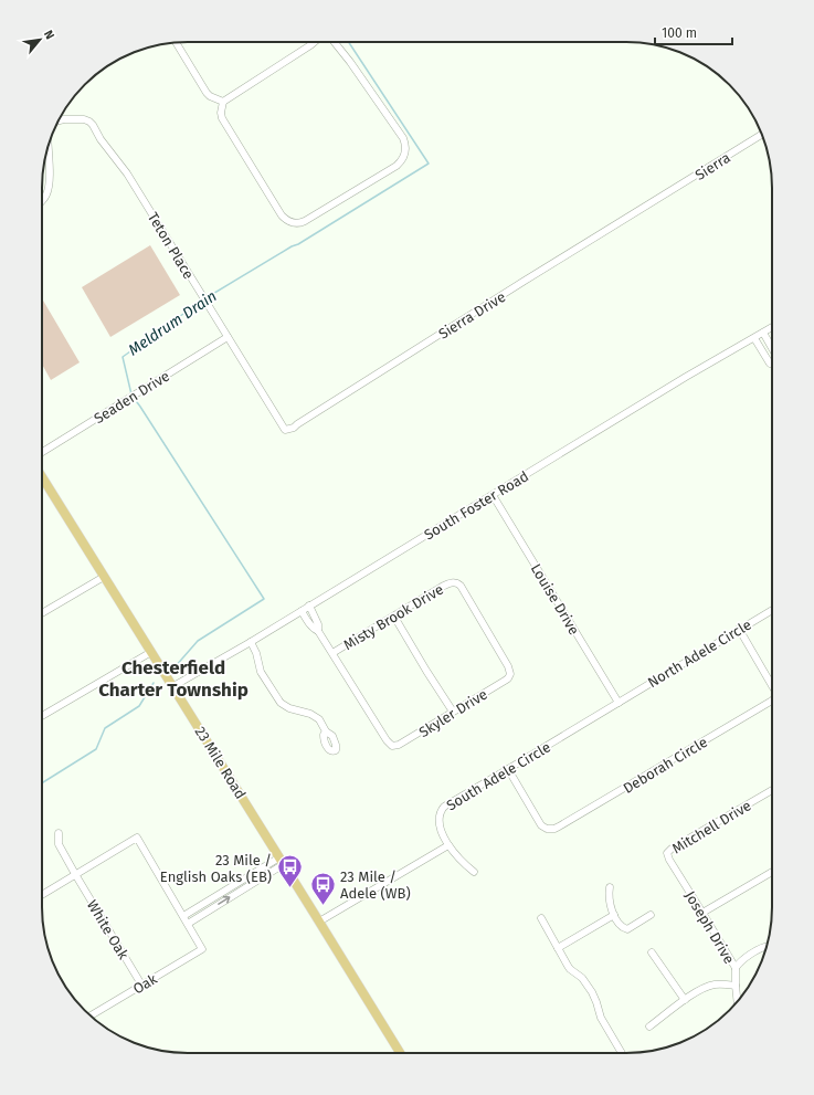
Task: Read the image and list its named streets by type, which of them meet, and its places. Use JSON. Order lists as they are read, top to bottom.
{
  "streets": {
    "main road": ["23 Mile Road"],
    "street": [
      "Sierra",
      "Teton Place",
      "Sierra Drive",
      "Seaden Drive",
      "South Foster Road",
      "Louise Drive",
      "Misty Brook Drive",
      "North Adele Circle",
      "Skyler Drive",
      "Deborah Circle",
      "South Adele Circle",
      "Mitchell Drive",
      "Joseph Drive",
      "White Oak",
      "Oak"
    ]
  },
  "crossings": [
    ["Sierra", "Sierra Drive"],
    ["Teton Place", "Sierra Drive"],
    ["Teton Place", "Seaden Drive"],
    ["South Foster Road", "Louise Drive"],
    ["South Foster Road", "23 Mile Road"],
    ["Louise Drive", "North Adele Circle"],
    ["Louise Drive", "South Adele Circle"],
    ["Misty Brook Drive", "Skyler Drive"],
    ["North Adele Circle", "Deborah Circle"],
    ["North Adele Circle", "South Adele Circle"],
    ["Deborah Circle", "South Adele Circle"],
    ["Mitchell Drive", "Joseph Drive"],
    ["White Oak", "Oak"]
  ],
  "districts": ["Chesterfield Charter Township"],
  "water": ["Meldrum Drain"],
  "places": {
    "bus stop": ["23 Mile / English Oaks (EB)", "23 Mile / Adele (WB)"]
  },
  "scale_bar": "100 m",
  "north": "top right"
}
